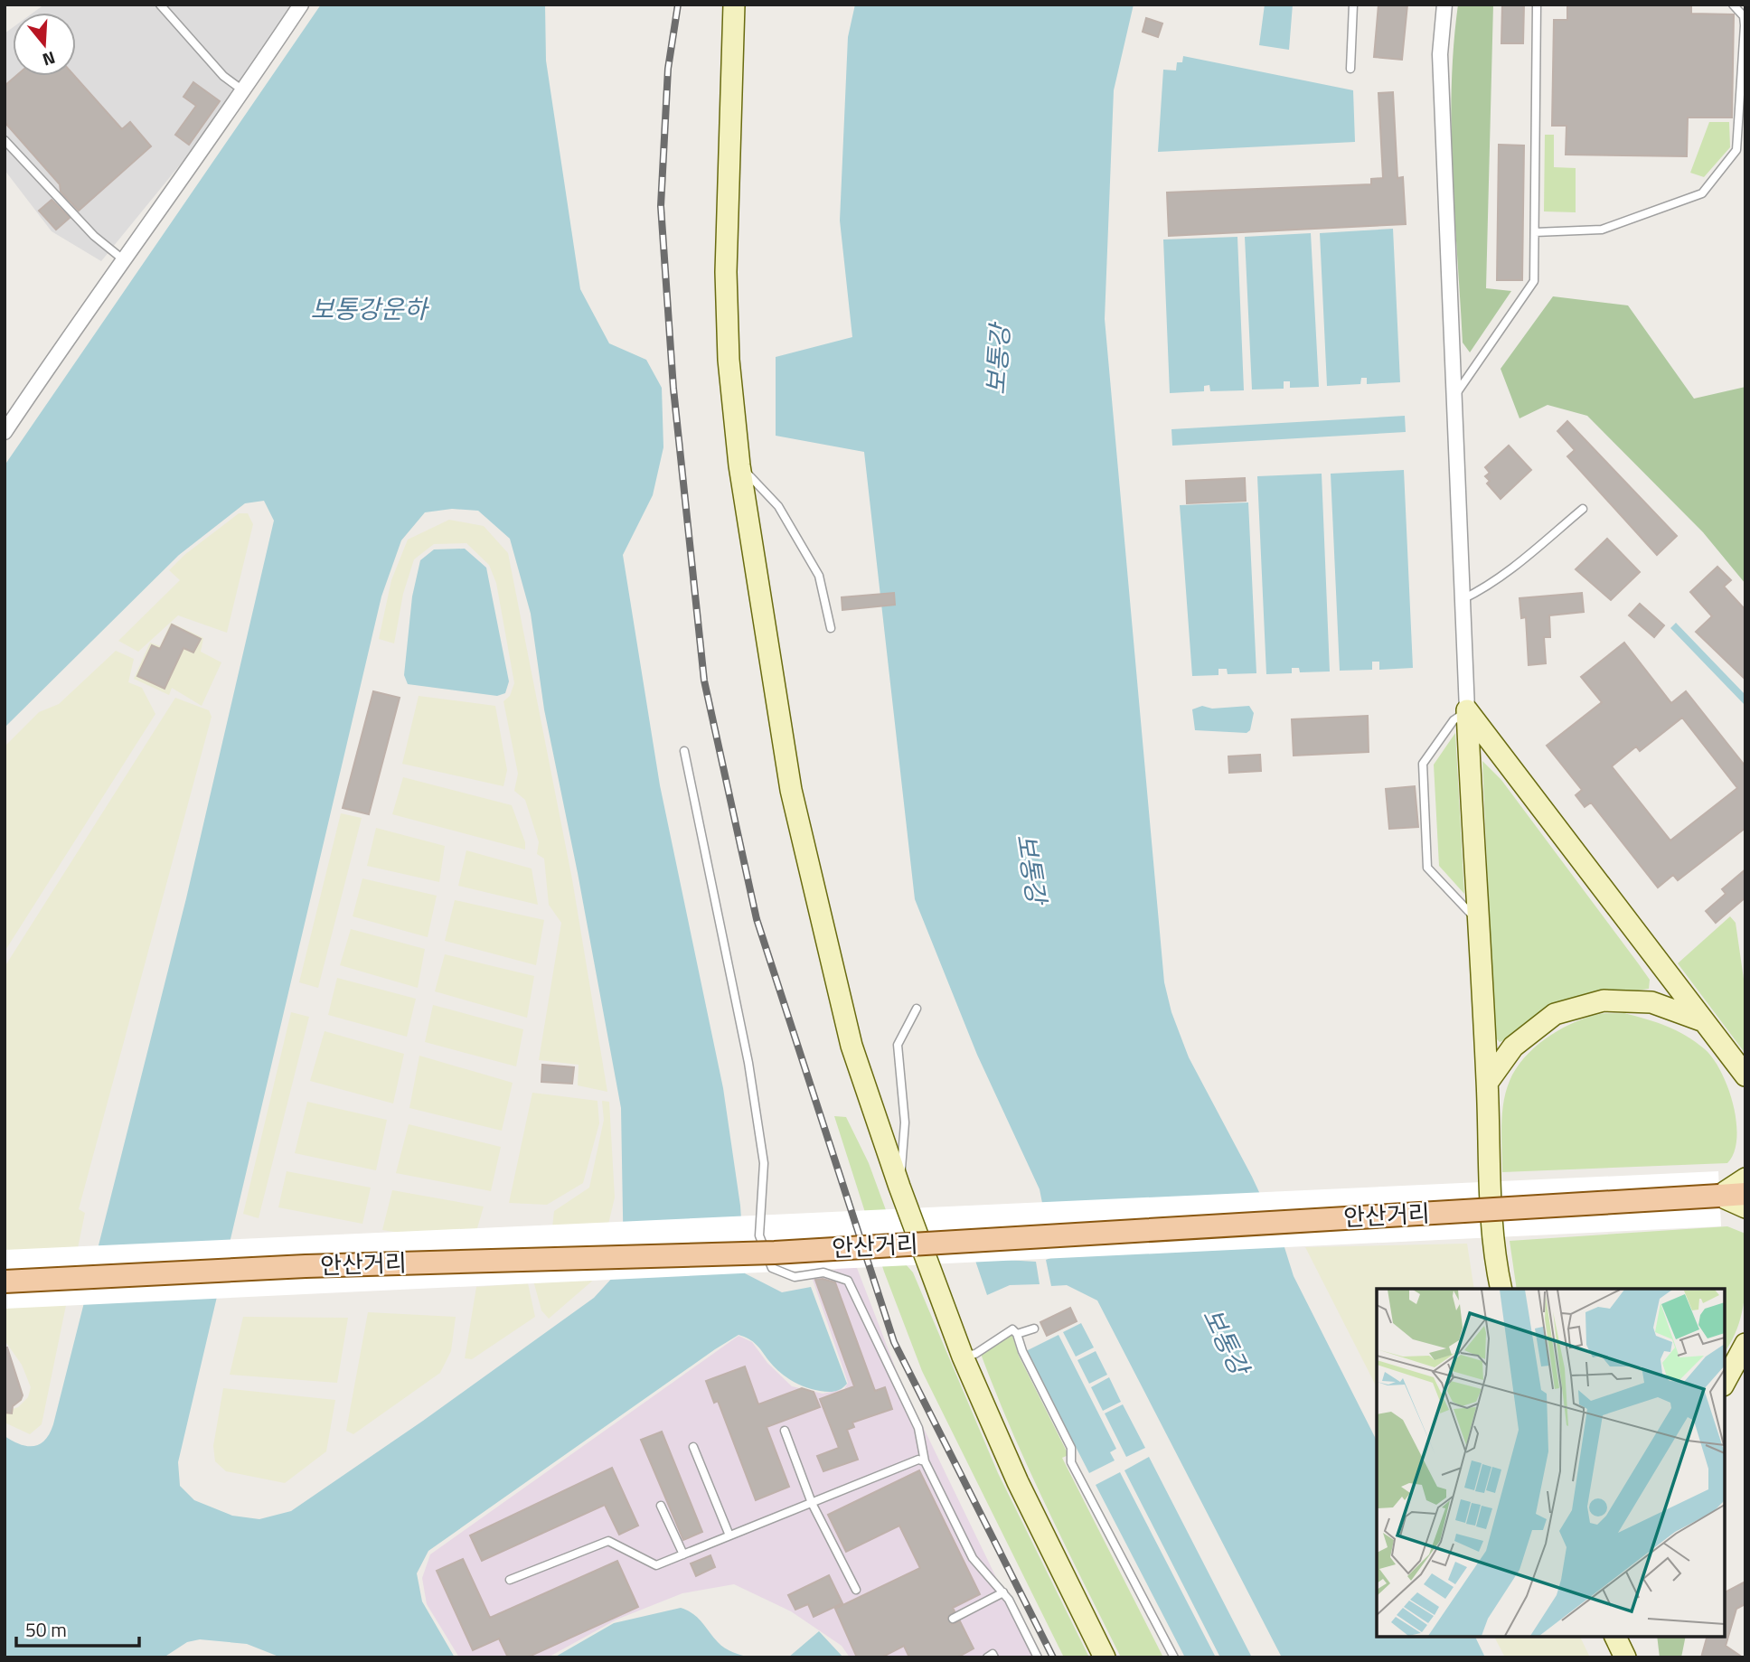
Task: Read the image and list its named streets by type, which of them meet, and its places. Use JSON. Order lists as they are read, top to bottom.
{
  "streets": {
    "main road": ["안산거리"]
  },
  "water": ["보통강운하", "보통강"],
  "scale_bar": "50 m",
  "north": "bottom"
}
